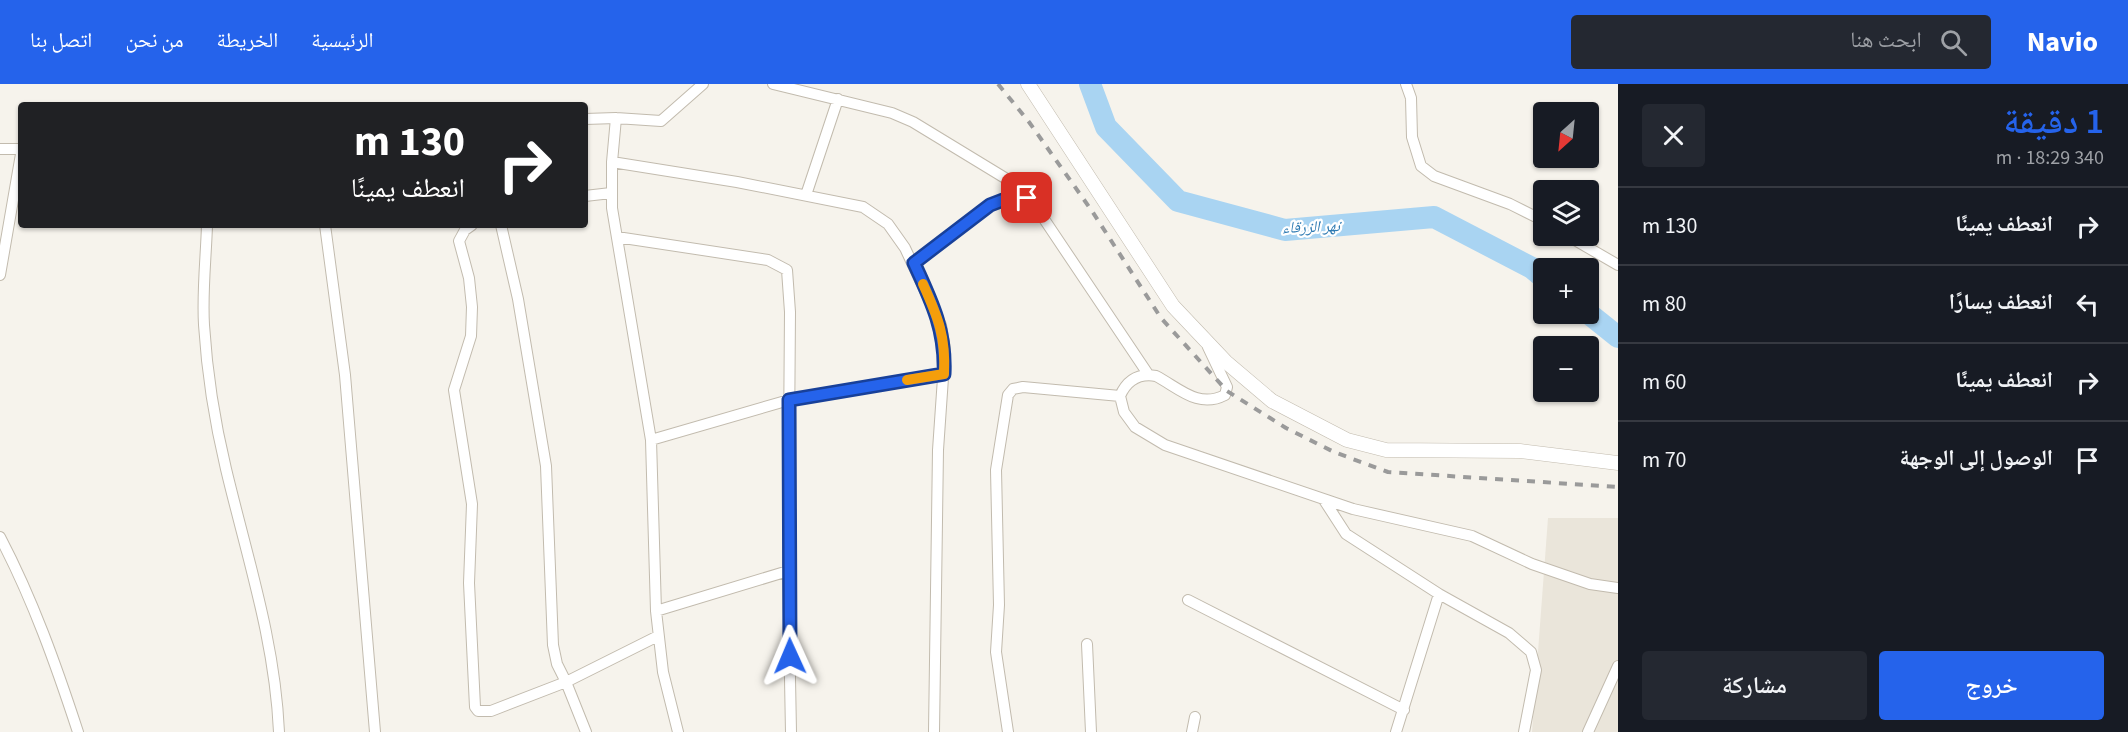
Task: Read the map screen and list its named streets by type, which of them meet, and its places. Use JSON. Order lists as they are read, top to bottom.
{
  "water": ["نهر الزرقاء"],
  "north": "bottom left",
  "page": {
    "header": "Navio",
    "search": "ابحث هنا",
    "nav": [
      "الرئيسية",
      "الخريطة",
      "من نحن",
      "اتصل بنا"
    ],
    "heading": ["1 دقيقة", "340 m · 18:29"],
    "map_buttons": ["+", "−"],
    "turn": ["130 m", "انعطف يمينًا"],
    "list": [
      {
        "name": "انعطف يمينًا",
        "value": "130 m"
      },
      {
        "name": "انعطف يسارًا",
        "value": "80 m"
      },
      {
        "name": "انعطف يمينًا",
        "value": "60 m"
      },
      {
        "name": "الوصول إلى الوجهة",
        "value": "70 m"
      }
    ],
    "buttons": ["خروج", "مشاركة"]
  }
}
